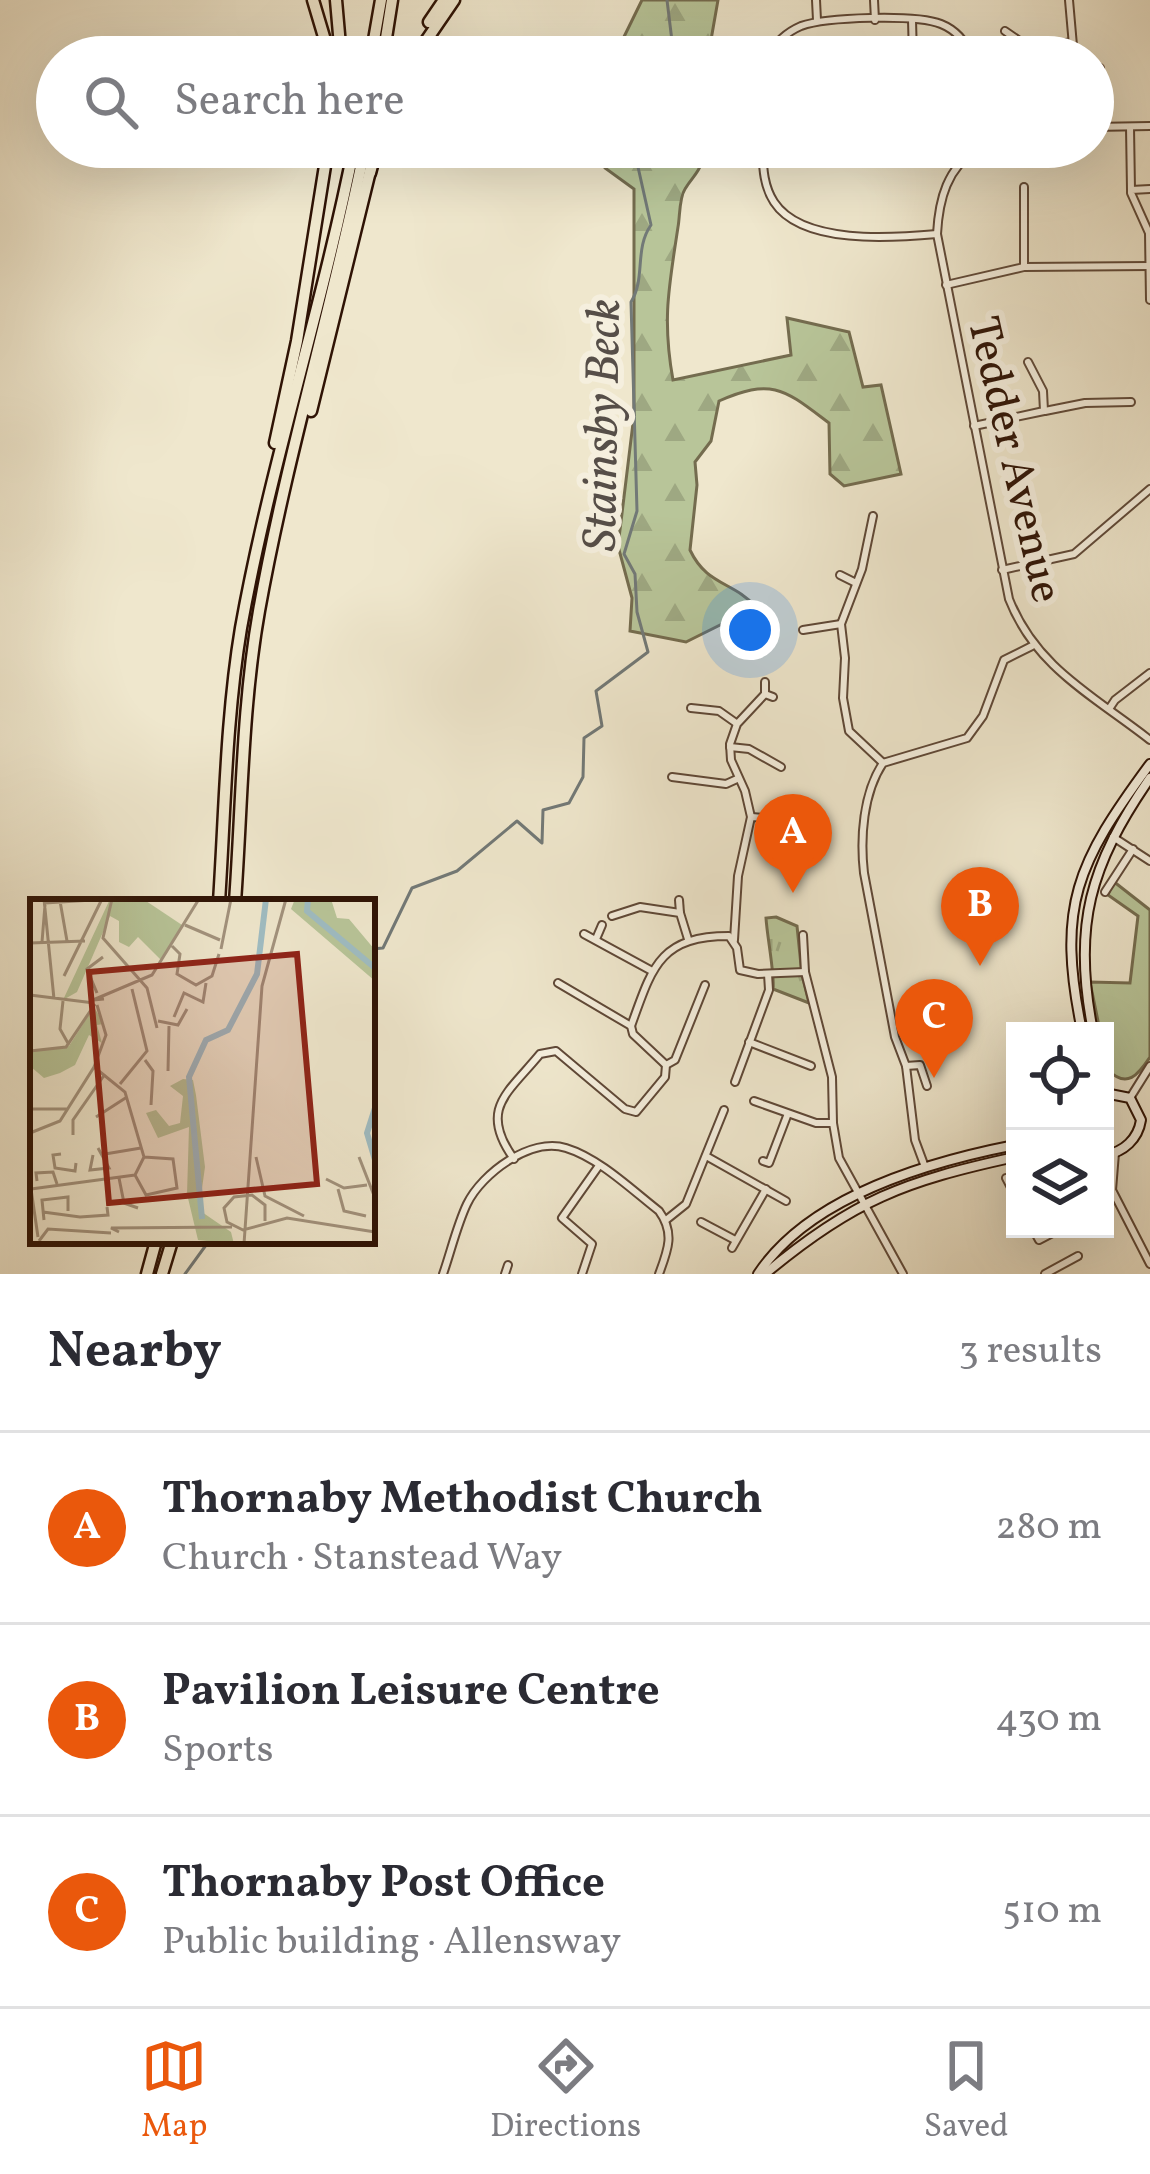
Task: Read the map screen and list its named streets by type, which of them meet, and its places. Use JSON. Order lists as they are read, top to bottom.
{
  "streets": {
    "street": ["Tedder Avenue"]
  },
  "water": ["Stainsby Beck"],
  "page": {
    "search": "Search here",
    "pins": ["A", "B", "C"],
    "heading": ["Nearby", "3 results"],
    "list": [
      {
        "mark": "A",
        "name": "Thornaby Methodist Church",
        "note": "Church · Stanstead Way",
        "value": "280 m"
      },
      {
        "mark": "B",
        "name": "Pavilion Leisure Centre",
        "note": "Sports",
        "value": "430 m"
      },
      {
        "mark": "C",
        "name": "Thornaby Post Office",
        "note": "Public building · Allensway",
        "value": "510 m"
      }
    ],
    "nav": ["Map", "Directions", "Saved"]
  }
}
